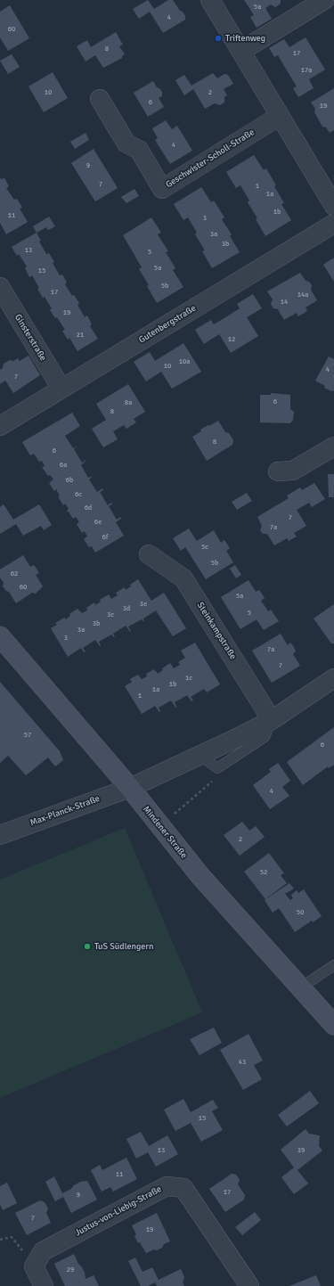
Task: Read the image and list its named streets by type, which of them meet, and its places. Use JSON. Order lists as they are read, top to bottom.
{
  "streets": {
    "main road": ["Mindener Straße"],
    "street": [
      "Geschwister-Scholl-Straße",
      "Gutenbergstraße",
      "Ginsterstraße",
      "Steinkampstraße",
      "Max-Planck-Straße",
      "Justus-von-Liebig-Straße"
    ]
  },
  "crossings": [
    ["Gutenbergstraße", "Ginsterstraße"],
    ["Max-Planck-Straße", "Mindener Straße"]
  ],
  "places": ["Triftenweg", "TuS Südlengern"],
  "house_numbers": [
    "5a",
    "4",
    "60",
    "8",
    "17",
    "17a",
    "10",
    "2",
    "6",
    "19",
    "4",
    "9",
    "7",
    "1",
    "1a",
    "1b",
    "11",
    "3",
    "3a",
    "3b",
    "13",
    "5",
    "5a",
    "15",
    "5b",
    "17",
    "14a",
    "14",
    "19",
    "21",
    "12",
    "10a",
    "10",
    "4",
    "7",
    "6",
    "8a",
    "8",
    "8",
    "6",
    "6a",
    "6b",
    "6c",
    "6d",
    "7",
    "6e",
    "7a",
    "6f",
    "5c",
    "5b",
    "62",
    "60",
    "5a",
    "3e",
    "3d",
    "5",
    "3c",
    "3b",
    "3a",
    "3",
    "7a",
    "7",
    "1c",
    "1b",
    "1a",
    "1",
    "57",
    "6",
    "4",
    "2",
    "52",
    "50",
    "43",
    "15",
    "13",
    "39",
    "11",
    "17",
    "9",
    "7",
    "19",
    "29"
  ]
}
